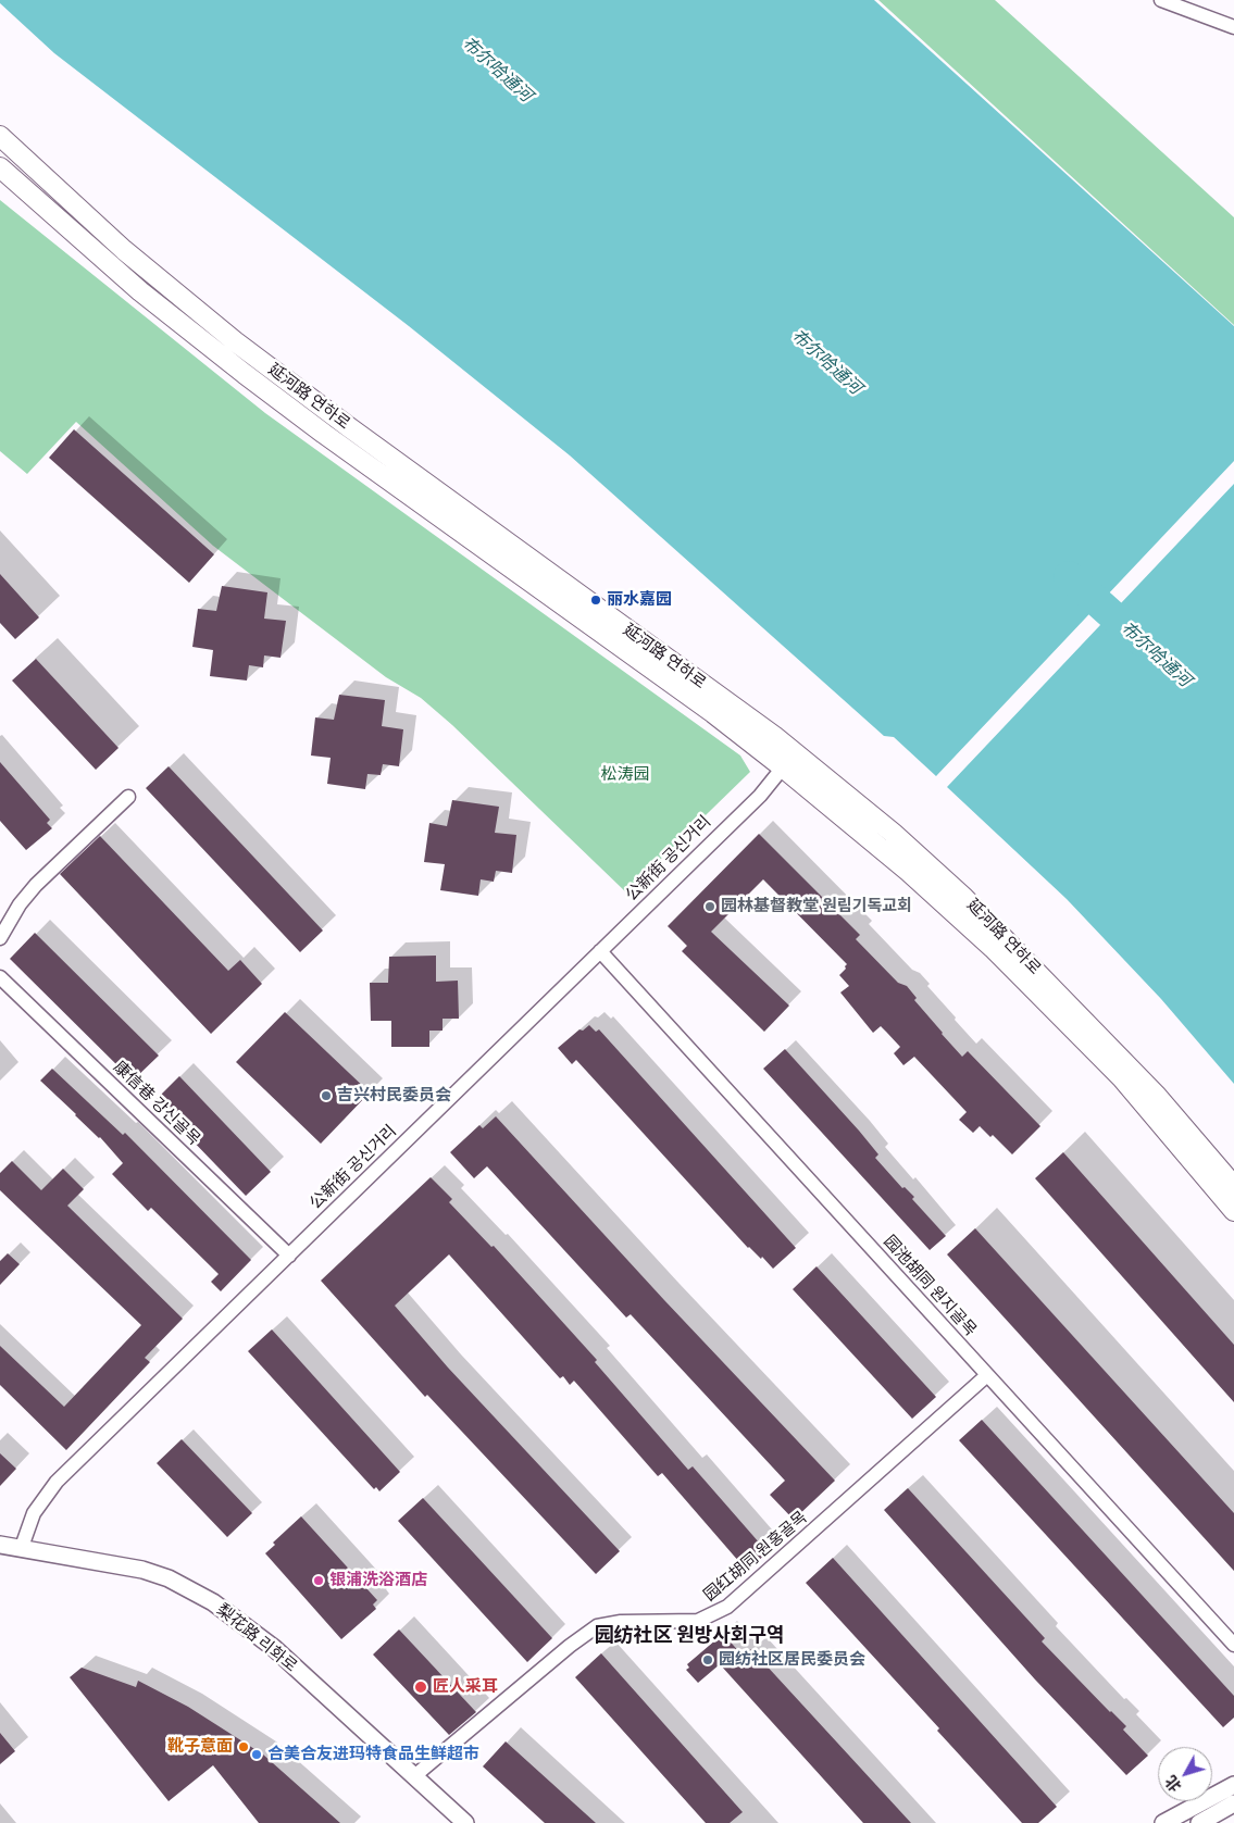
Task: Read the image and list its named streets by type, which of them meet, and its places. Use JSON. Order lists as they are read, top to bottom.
{
  "streets": {
    "main road": ["延河路 연하로"],
    "street": [
      "公新街 공신거리",
      "康信巷 강신골목",
      "园池胡同 원지골목",
      "园红胡同 원홍골목",
      "梨花路 리화로"
    ]
  },
  "crossings": [
    ["延河路 연하로", "公新街 공신거리"],
    ["公新街 공신거리", "康信巷 강신골목"],
    ["公新街 공신거리", "园池胡同 원지골목"],
    ["公新街 공신거리", "梨花路 리화로"],
    ["园池胡同 원지골목", "园红胡同 원홍골목"],
    ["园红胡同 원홍골목", "梨花路 리화로"]
  ],
  "districts": ["园纺社区 원방사회구역"],
  "water": ["布尔哈通河"],
  "parks": ["松涛园"],
  "places": [
    "丽水嘉园",
    "园林基督教堂 원림기독교회",
    "吉兴村民委员会",
    "银浦洗浴酒店",
    "园纺社区居民委员会",
    "匠人采耳",
    "靴子意面",
    "合美合友进玛特食品生鲜超市"
  ],
  "north": "bottom left"
}
